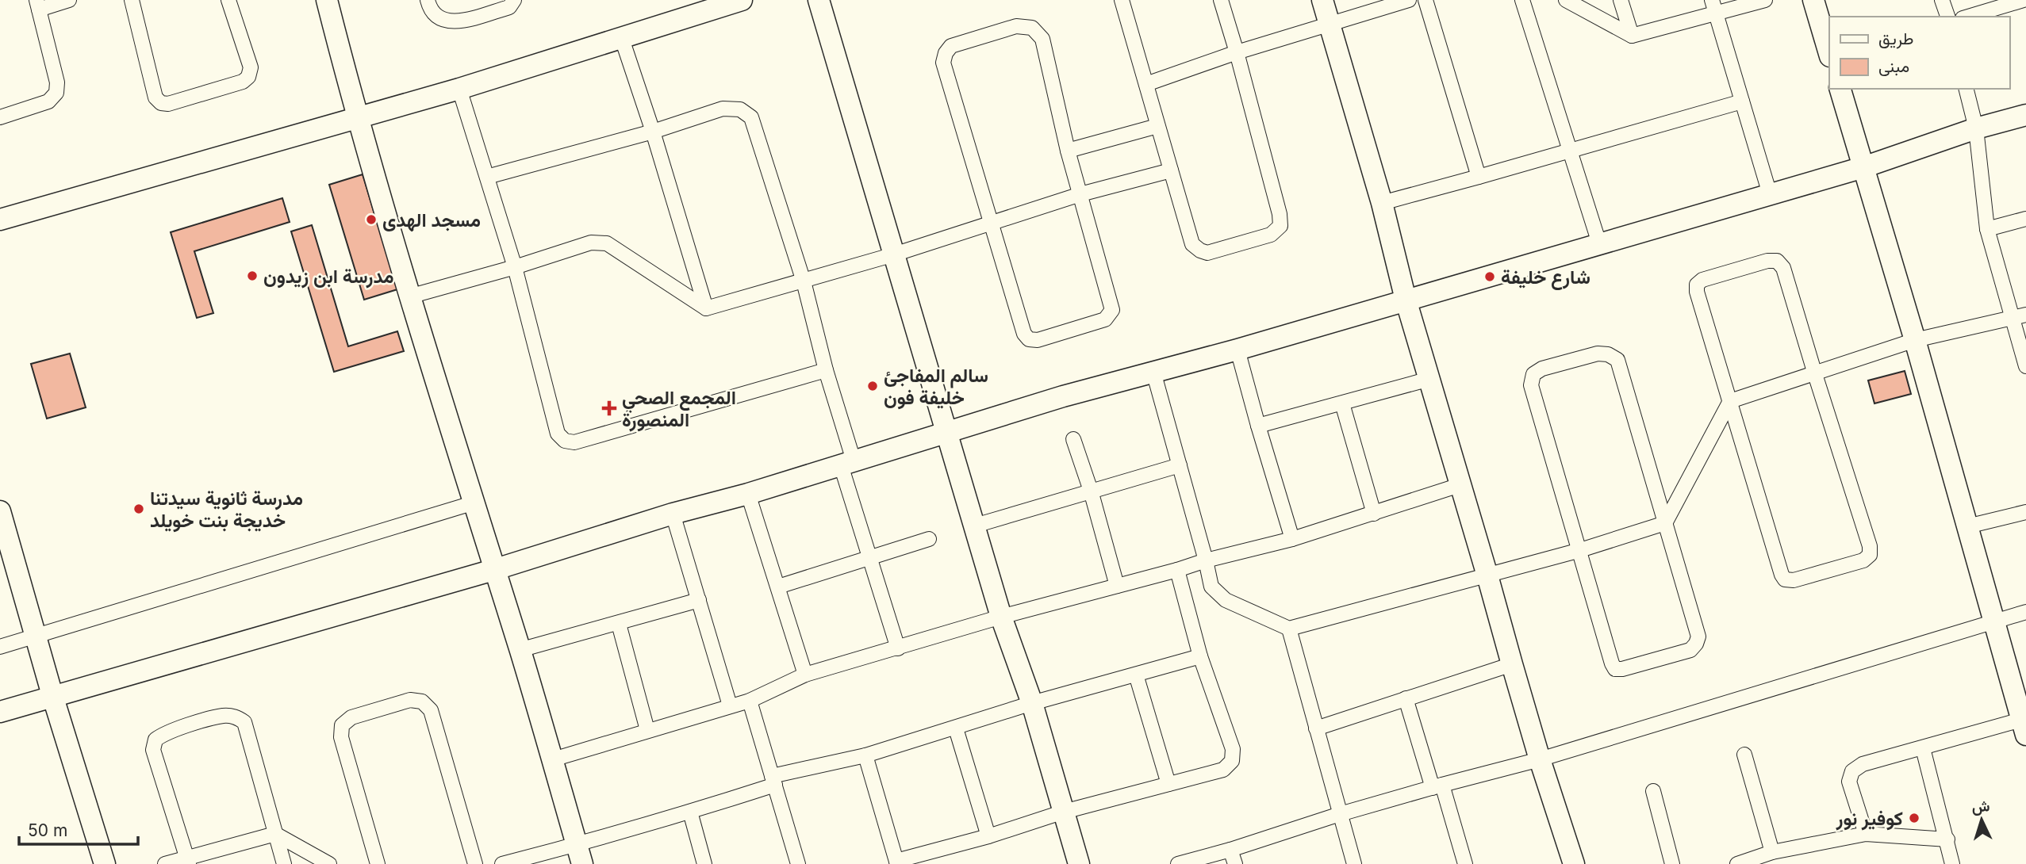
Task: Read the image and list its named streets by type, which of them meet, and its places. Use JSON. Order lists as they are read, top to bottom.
{
  "places": {
    "other": [
      "مسجد الهدى",
      "مدرسة ابن زيدون",
      "شارع خليفة",
      "سالم المفاجئ خليفة فون",
      "مدرسة ثانوية سيدتنا خديجة بنت خويلد",
      "كوفير نور"
    ],
    "health": ["المجمع الصحي المنصورة"]
  },
  "legend": ["طريق", "مبنى"],
  "scale_bar": "50 m",
  "north": "top"
}
